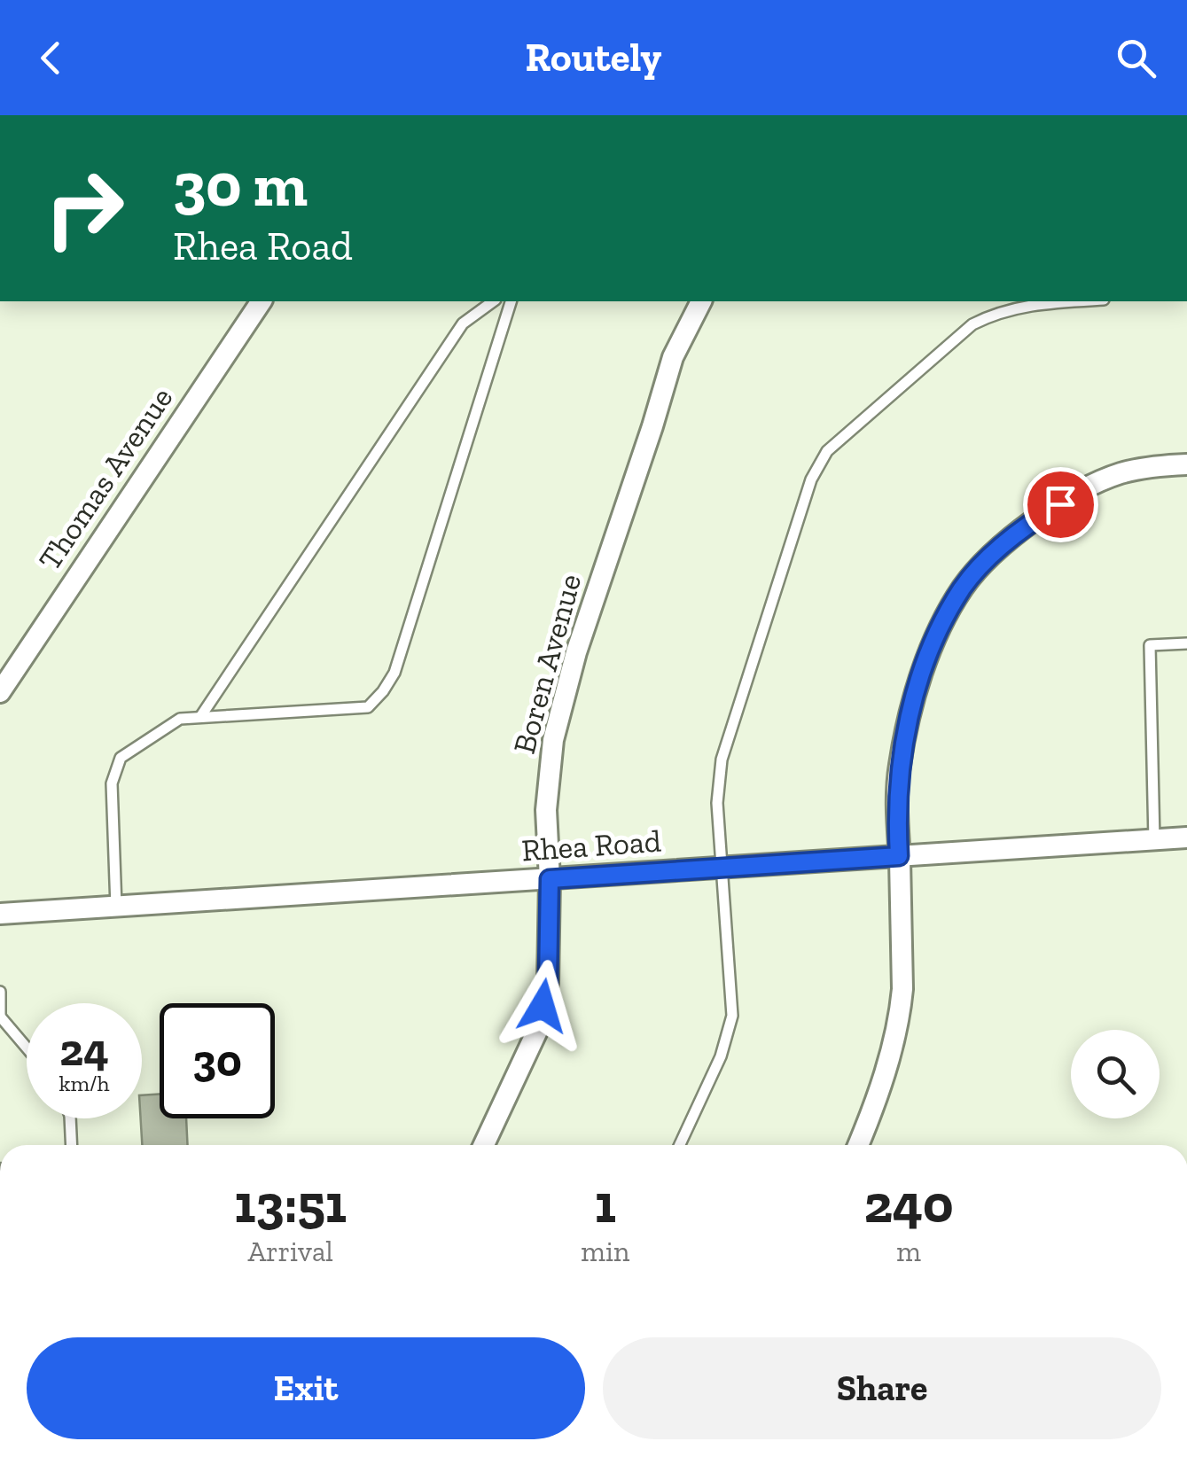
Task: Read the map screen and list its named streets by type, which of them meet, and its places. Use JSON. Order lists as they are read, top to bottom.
{
  "streets": {
    "street": ["Thomas Avenue", "Boren Avenue", "Rhea Road"]
  },
  "crossings": [
    ["Boren Avenue", "Rhea Road"]
  ],
  "page": {
    "header": "Routely",
    "turn": ["30 m", "Rhea Road"],
    "speed": "24 km/h",
    "limit": "30",
    "eta": [
      "13:51",
      "Arrival",
      "1",
      "min",
      "240",
      "m"
    ],
    "buttons": ["Exit", "Share"]
  }
}
